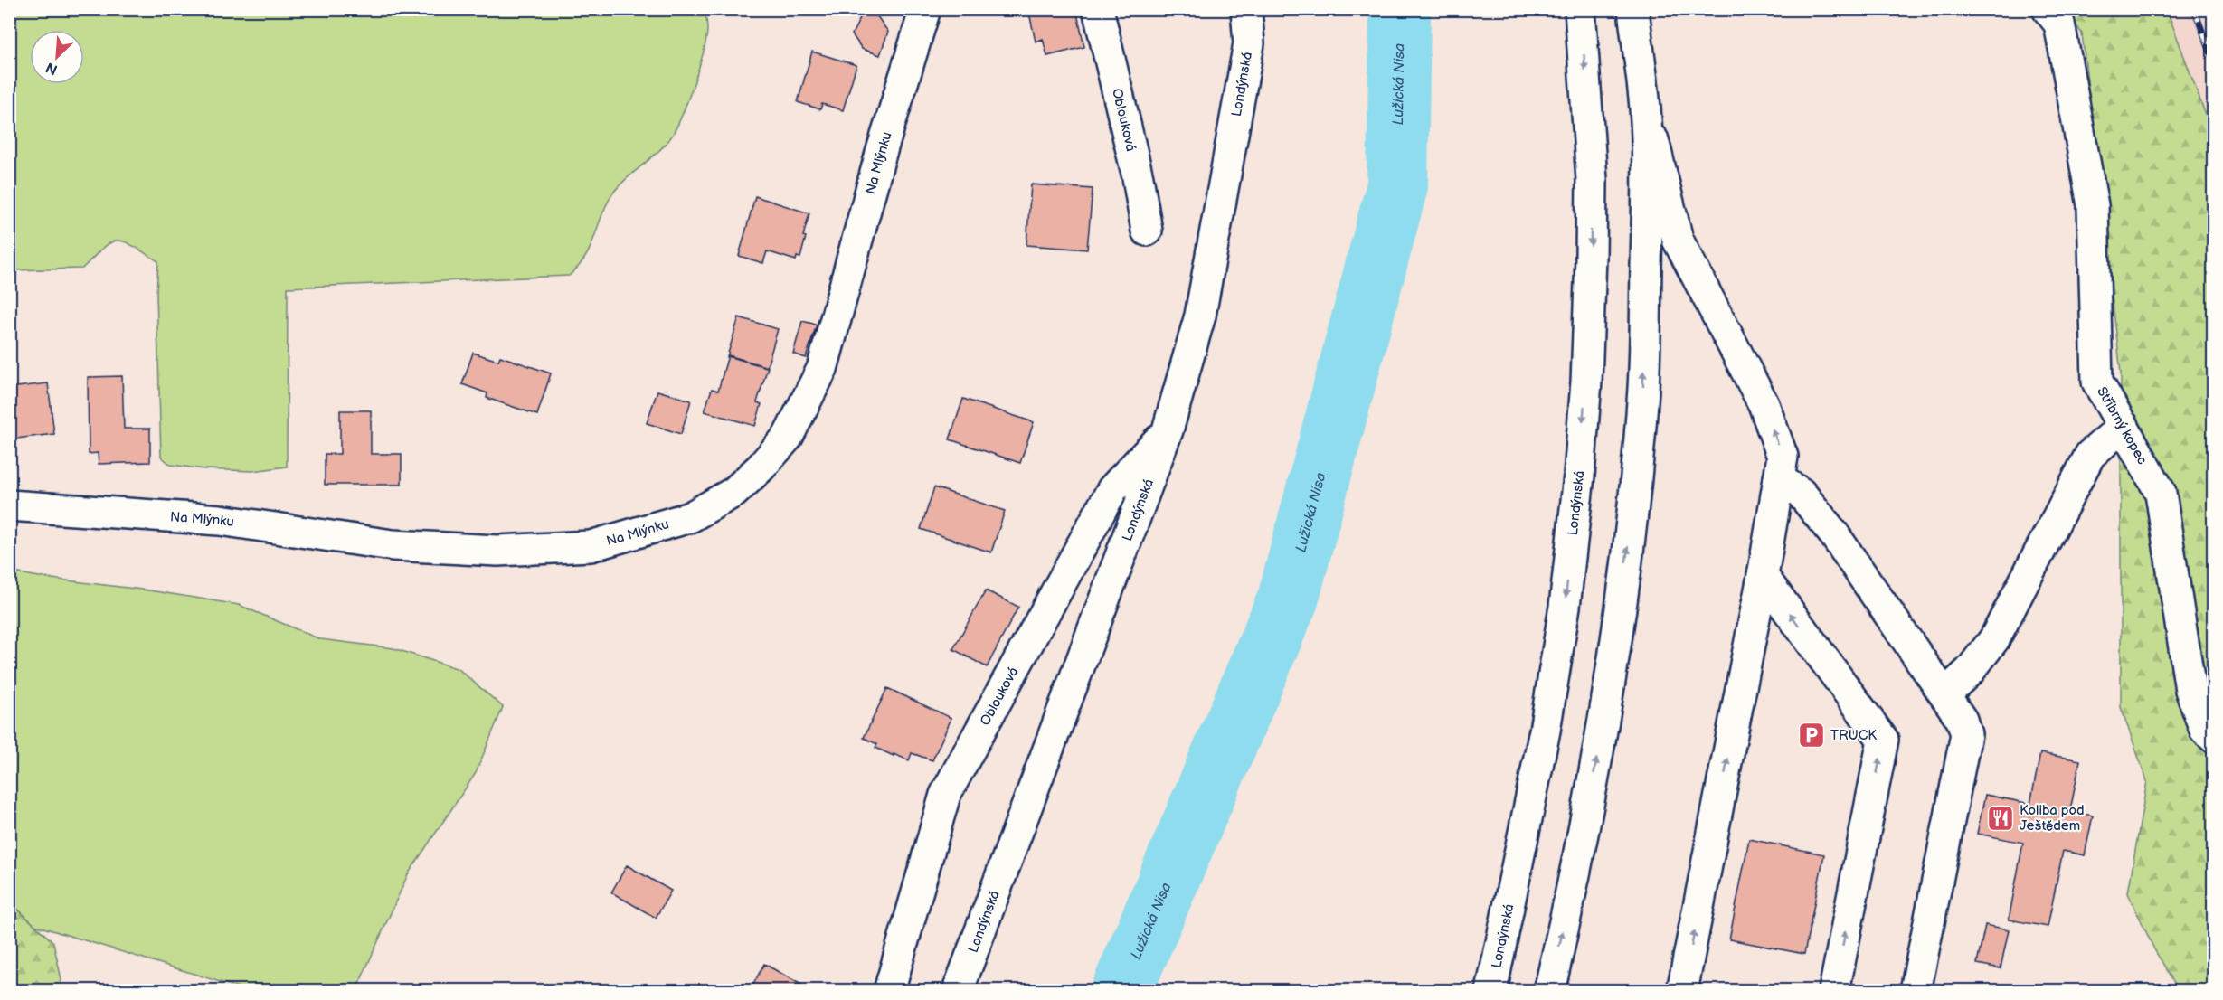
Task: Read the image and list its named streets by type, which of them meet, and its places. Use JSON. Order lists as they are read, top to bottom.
{
  "streets": {
    "main road": [
      "Londýnská",
      "Oblouková",
      "Na Mlýnku",
      "Stříbrný kopec"
    ]
  },
  "crossings": [
    ["Londýnská", "Oblouková"]
  ],
  "water": ["Lužická Nisa"],
  "places": {
    "parking": ["TRUCK"],
    "restaurant": ["Koliba pod Ještědem"]
  },
  "north": "bottom left"
}
